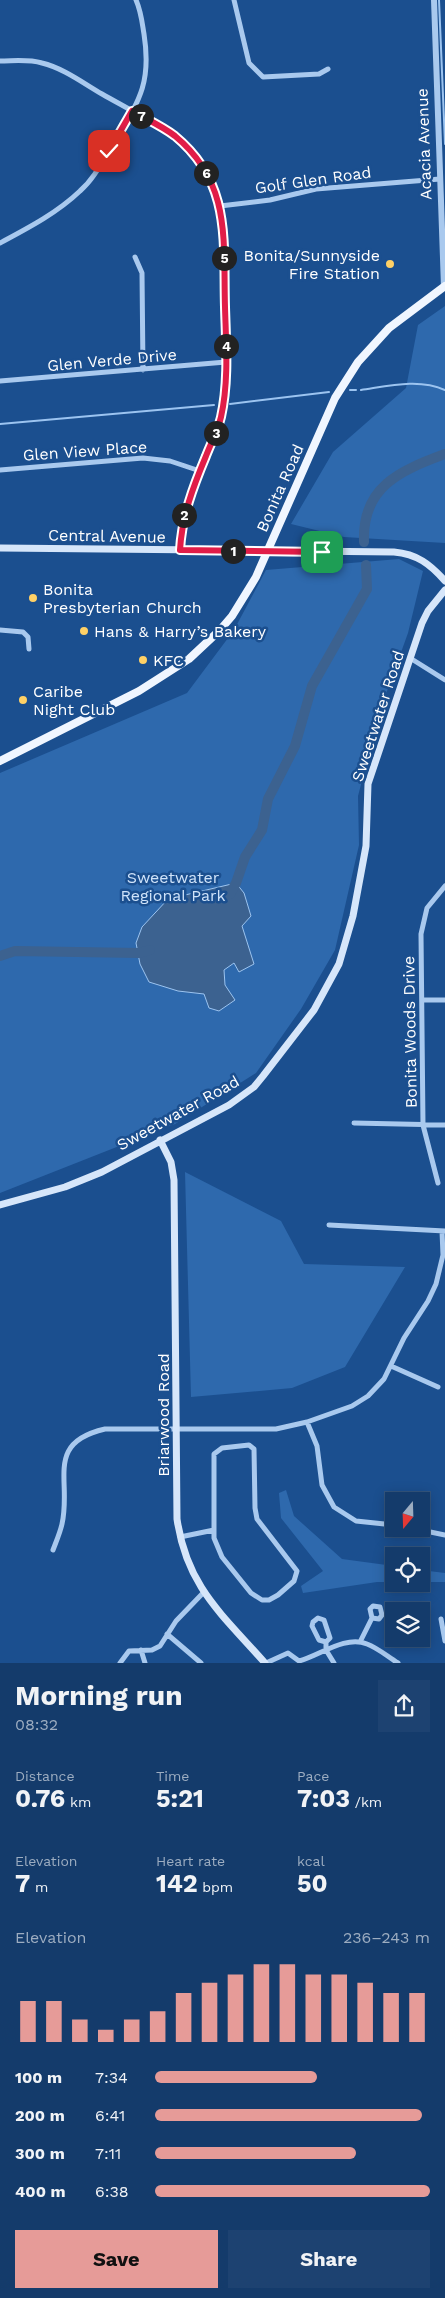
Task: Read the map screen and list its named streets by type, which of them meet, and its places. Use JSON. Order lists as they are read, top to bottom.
{
  "streets": {
    "main road": [
      "Bonita Road",
      "Central Avenue",
      "Sweetwater Road",
      "Briarwood Road"
    ],
    "street": [
      "Acacia Avenue",
      "Golf Glen Road",
      "Glen Verde Drive",
      "Glen View Place",
      "Bonita Woods Drive"
    ]
  },
  "crossings": [
    ["Acacia Avenue", "Golf Glen Road"],
    ["Acacia Avenue", "Bonita Road"],
    ["Bonita Road", "Central Avenue"],
    ["Sweetwater Road", "Briarwood Road"]
  ],
  "parks": ["Sweetwater Regional Park"],
  "places": [
    "Bonita/Sunnyside Fire Station",
    "Bonita Presbyterian Church",
    "Hans & Harry’s Bakery",
    "KFC",
    "Caribe Night Club"
  ],
  "north": "bottom",
  "page": {
    "pins": [
      "7",
      "6",
      "5",
      "4",
      "3",
      "2",
      "1"
    ],
    "heading": ["Morning run", "08:32"],
    "stats": [
      ["Distance", "0.76 km"],
      ["Time", "5:21"],
      ["Pace", "7:03 /km"],
      ["Elevation", "7 m"],
      ["Heart rate", "142 bpm"],
      ["kcal", "50"]
    ],
    "chart": ["Elevation", "236–243 m"],
    "list": [
      {
        "name": "100 m",
        "note": "7:34"
      },
      {
        "name": "200 m",
        "note": "6:41"
      },
      {
        "name": "300 m",
        "note": "7:11"
      },
      {
        "name": "400 m",
        "note": "6:38"
      }
    ],
    "buttons": ["Save", "Share"]
  }
}
